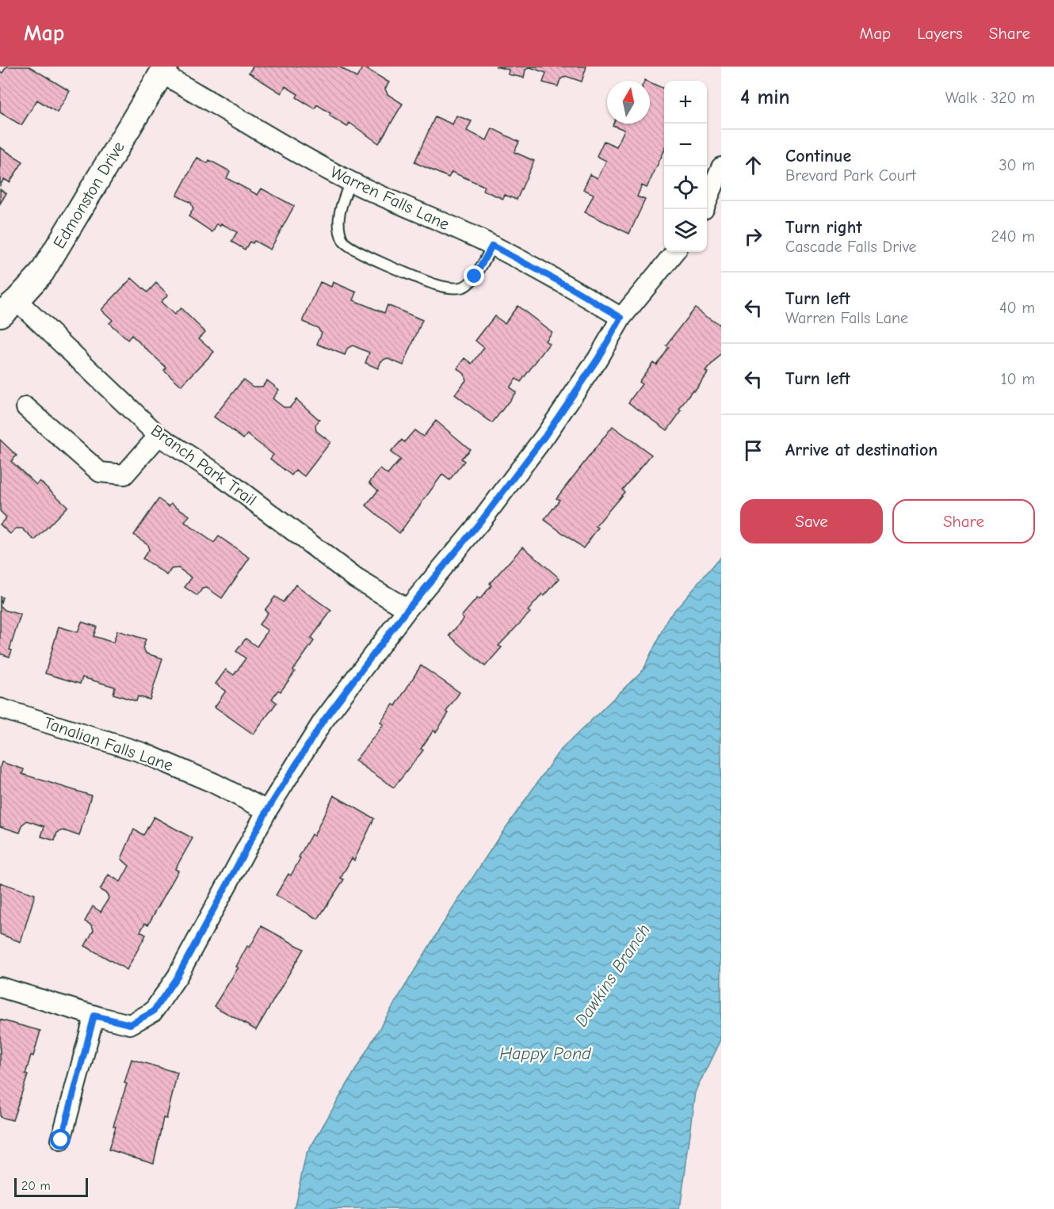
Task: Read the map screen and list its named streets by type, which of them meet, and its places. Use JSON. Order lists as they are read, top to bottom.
{
  "streets": {
    "street": [
      "Edmonston Drive",
      "Warren Falls Lane",
      "Branch Park Trail",
      "Tanalian Falls Lane"
    ]
  },
  "crossings": [
    ["Edmonston Drive", "Warren Falls Lane"],
    ["Edmonston Drive", "Branch Park Trail"]
  ],
  "water": ["Dawkins Branch", "Happy Pond"],
  "scale_bar": "20 m",
  "north": "top",
  "page": {
    "header": "Map",
    "nav": ["Map", "Layers", "Share"],
    "heading": ["4 min", "Walk · 320 m"],
    "map_buttons": ["+", "−"],
    "list": [
      ["Continue", "Brevard Park Court", "30 m"],
      ["Turn right", "Cascade Falls Drive", "240 m"],
      ["Turn left", "Warren Falls Lane", "40 m"],
      ["Turn left", "10 m"],
      "Arrive at destination"
    ],
    "buttons": ["Save", "Share"],
    "scale": "20 m"
  }
}
